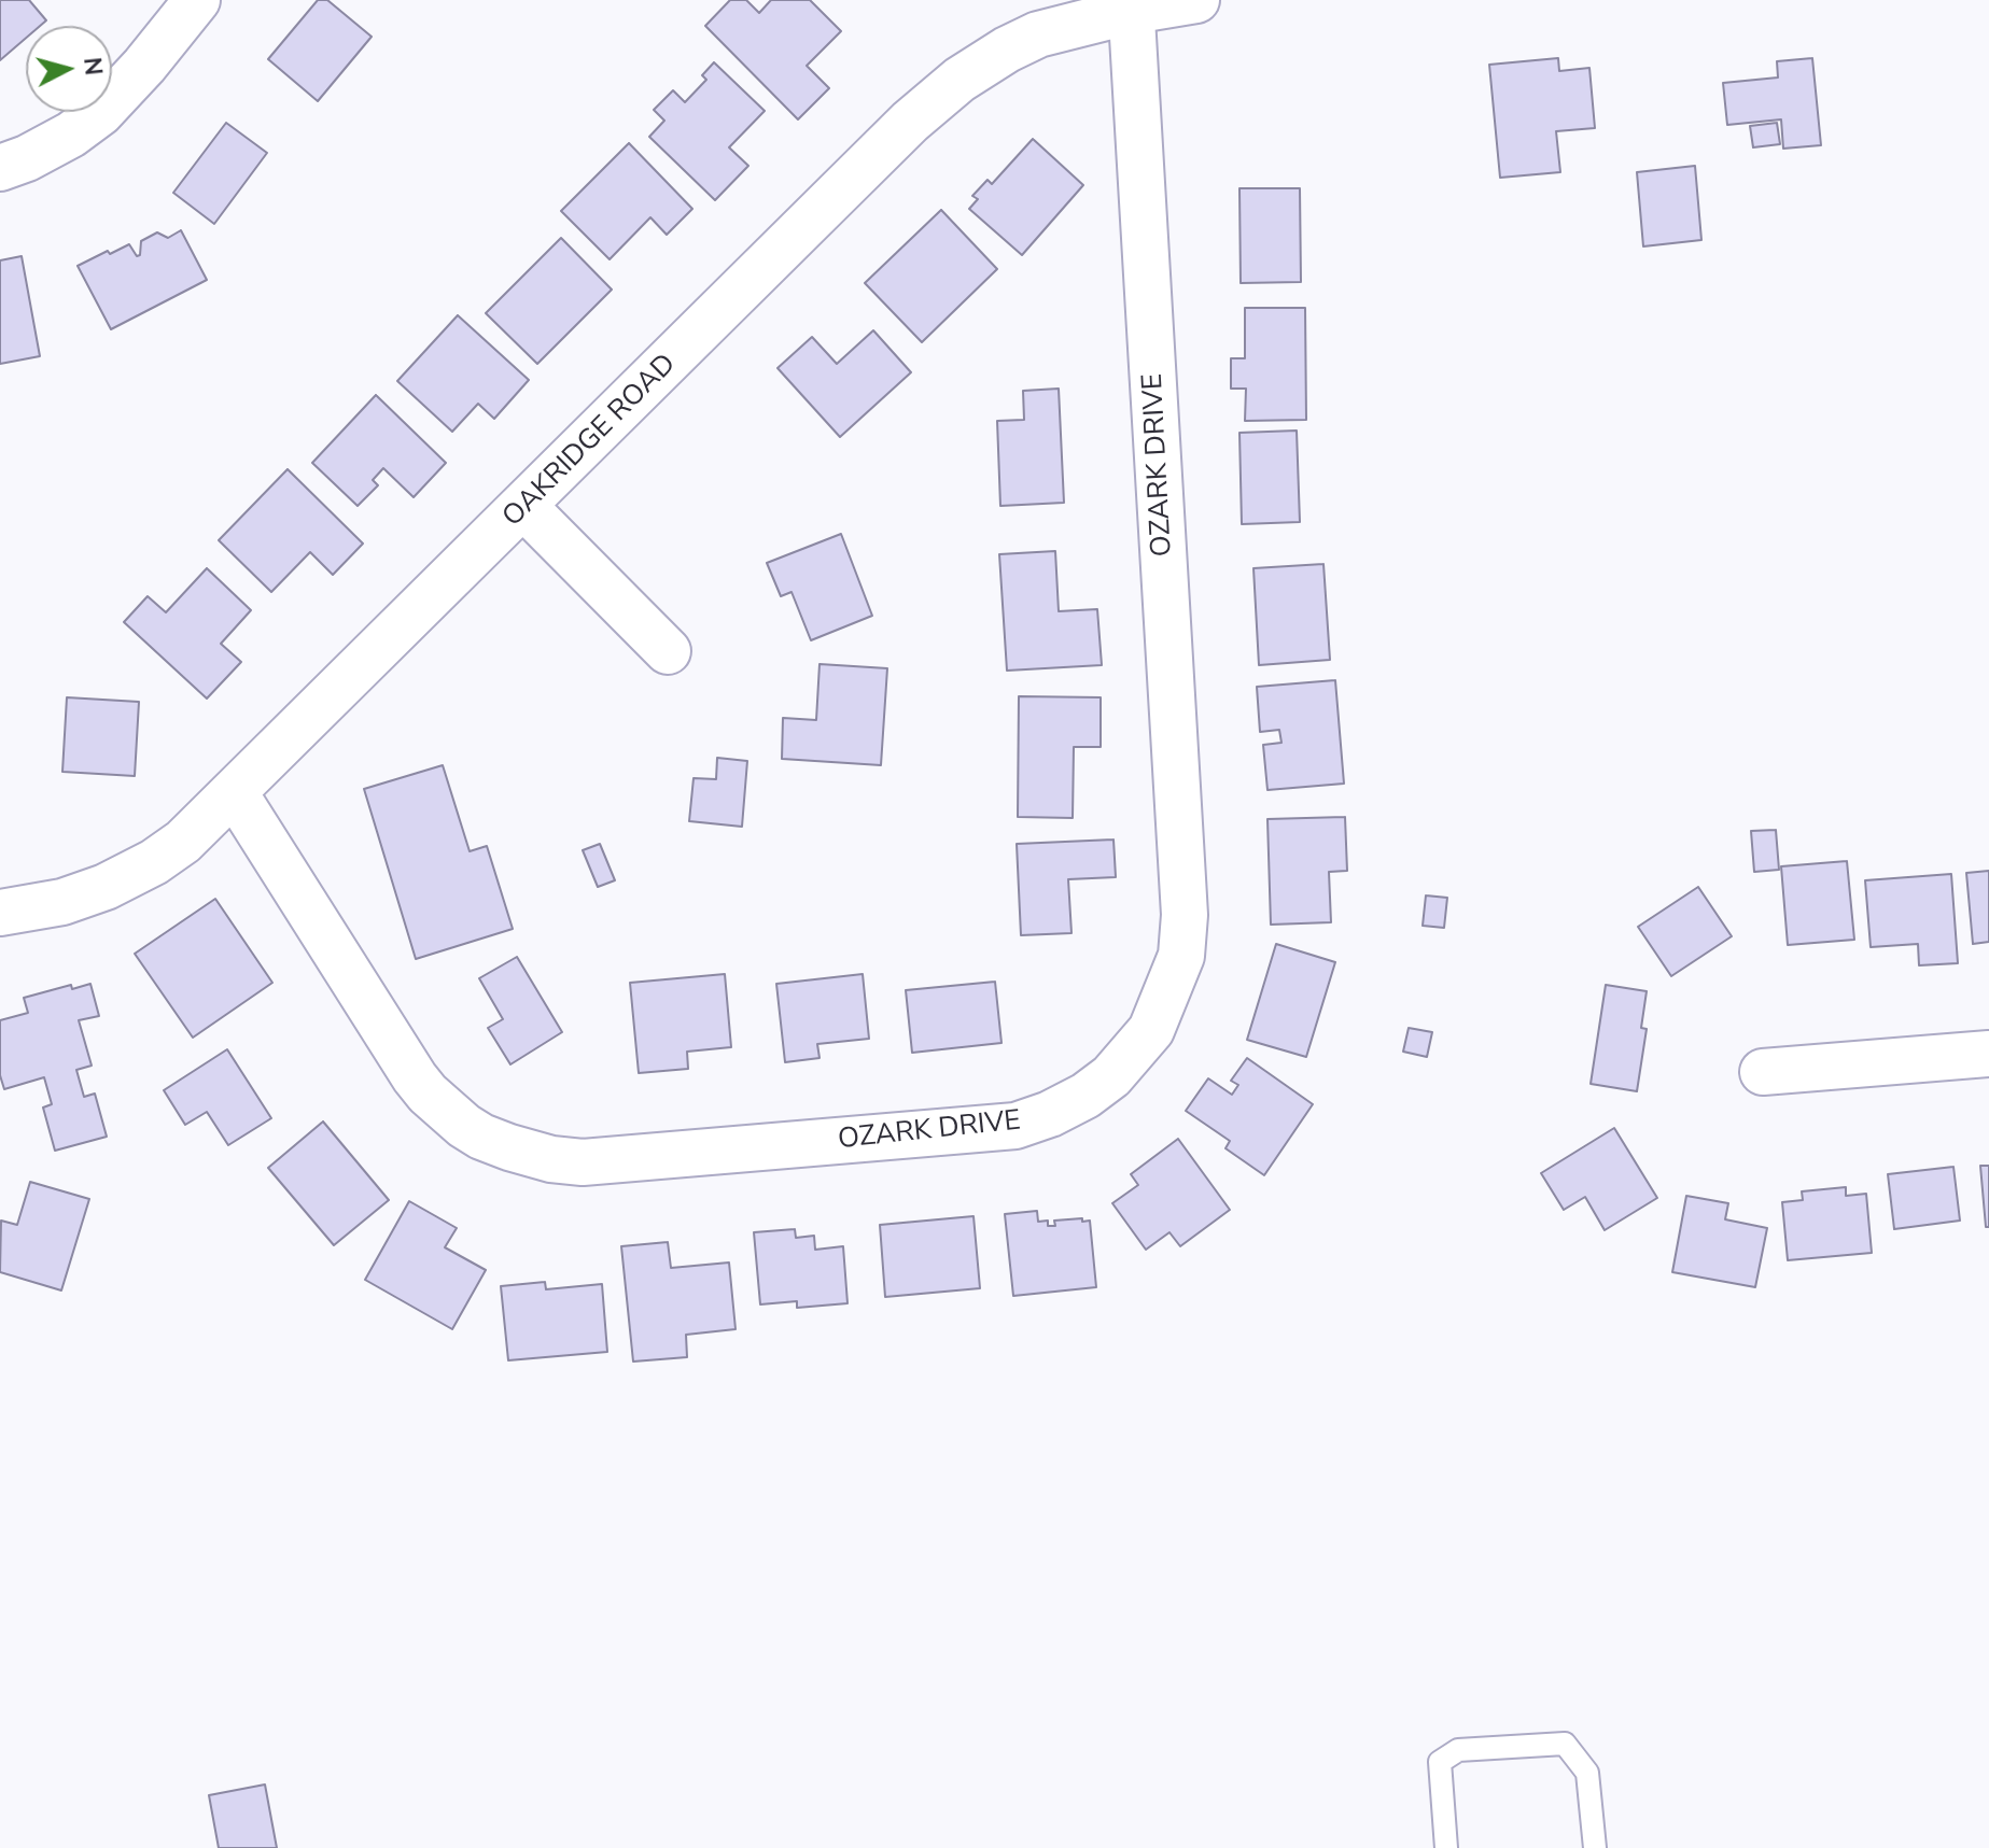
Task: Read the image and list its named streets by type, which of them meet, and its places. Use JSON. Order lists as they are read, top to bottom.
{
  "streets": {
    "street": ["OAKRIDGE ROAD", "OZARK DRIVE"]
  },
  "crossings": [
    ["OAKRIDGE ROAD", "OZARK DRIVE"]
  ],
  "north": "right"
}
